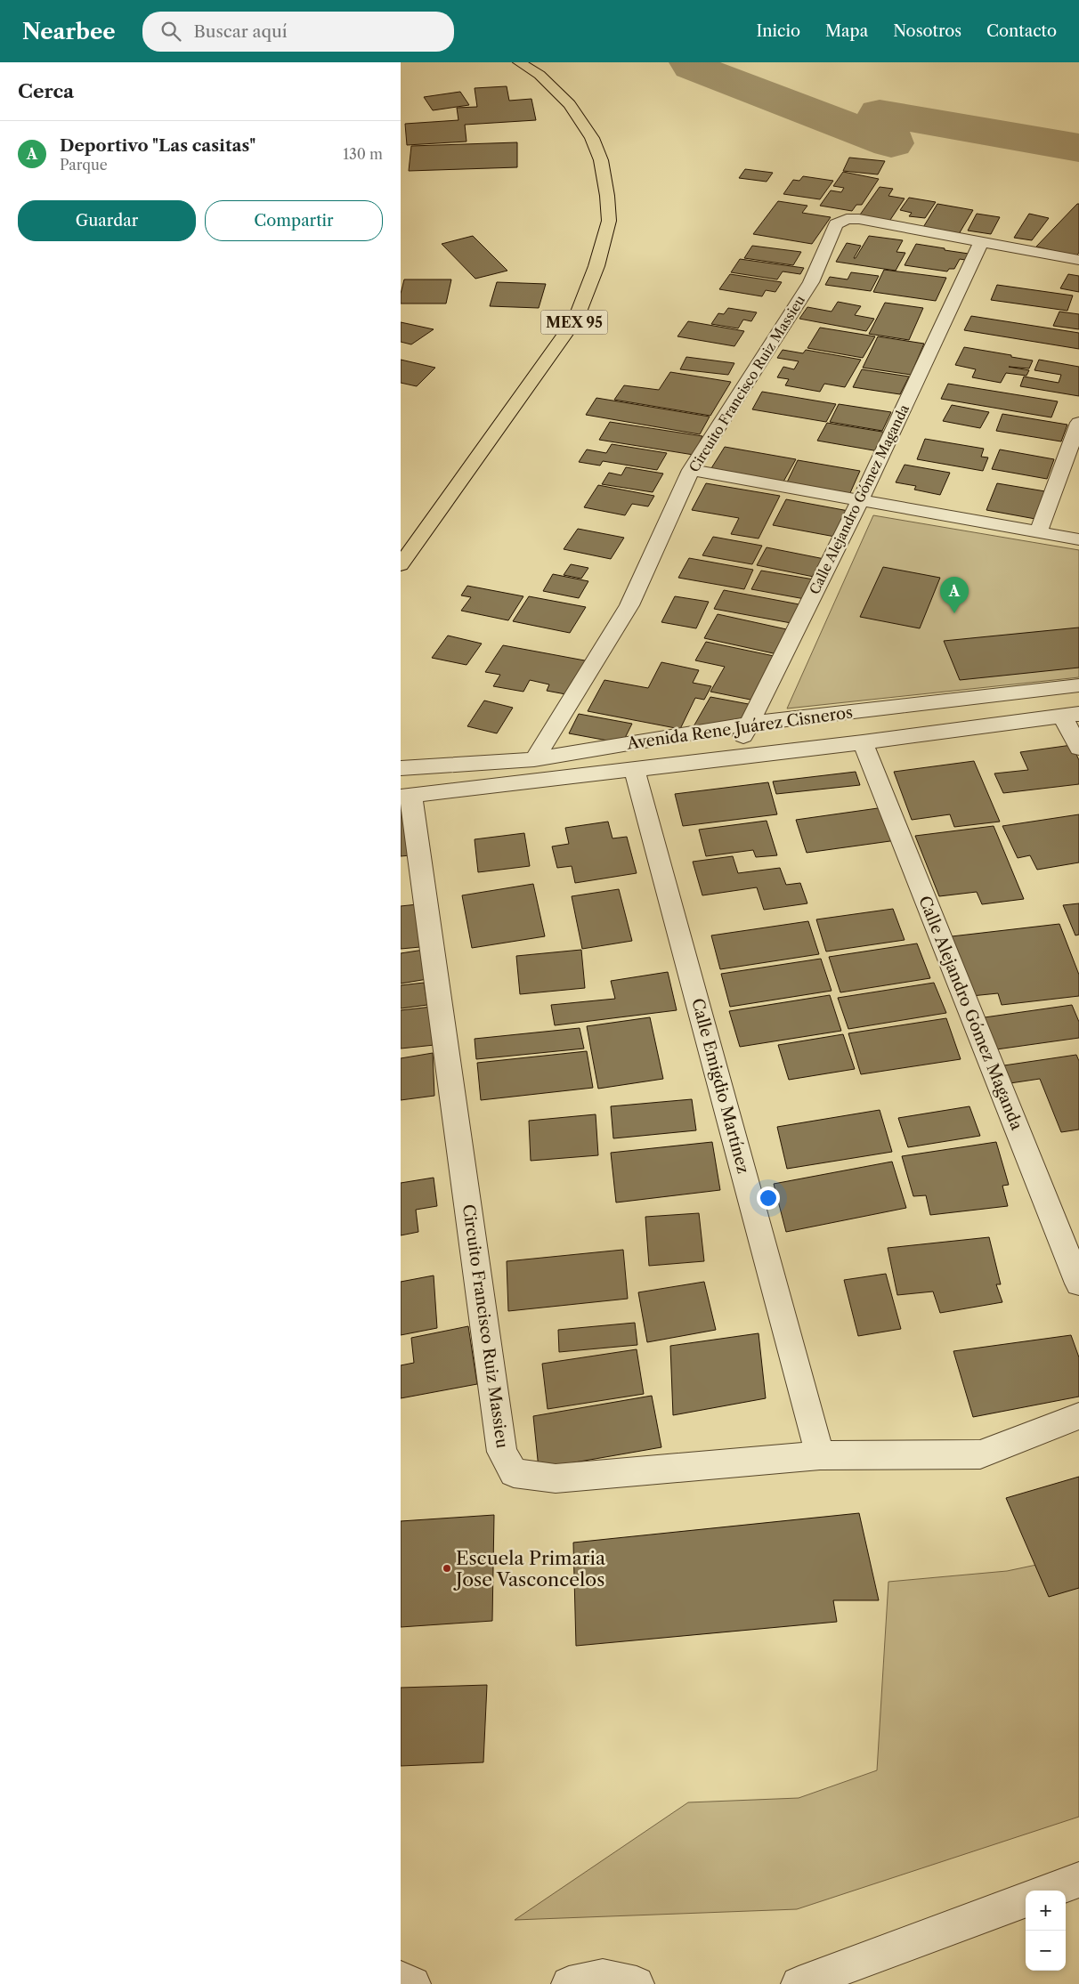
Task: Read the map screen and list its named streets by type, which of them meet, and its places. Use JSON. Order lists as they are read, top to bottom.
{
  "streets": {
    "main road": ["MEX 95"],
    "street": [
      "Circuito Francisco Ruiz Massieu",
      "Calle Alejandro Gómez Maganda",
      "Avenida Rene Juárez Cisneros",
      "Calle Emigdio Martínez"
    ]
  },
  "crossings": [
    ["Circuito Francisco Ruiz Massieu", "Calle Alejandro Gómez Maganda"],
    ["Circuito Francisco Ruiz Massieu", "Avenida Rene Juárez Cisneros"],
    ["Circuito Francisco Ruiz Massieu", "Calle Emigdio Martínez"],
    ["Calle Alejandro Gómez Maganda", "Avenida Rene Juárez Cisneros"],
    ["Avenida Rene Juárez Cisneros", "Calle Emigdio Martínez"]
  ],
  "places": ["Escuela Primaria Jose Vasconcelos"],
  "page": {
    "header": "Nearbee",
    "search": "Buscar aquí",
    "nav": [
      "Inicio",
      "Mapa",
      "Nosotros",
      "Contacto"
    ],
    "heading": "Cerca",
    "list": [
      {
        "mark": "A",
        "name": "Deportivo \"Las casitas\"",
        "note": "Parque",
        "value": "130 m"
      }
    ],
    "buttons": ["Guardar", "Compartir"],
    "pins": "A",
    "map_buttons": ["+", "−"]
  }
}
